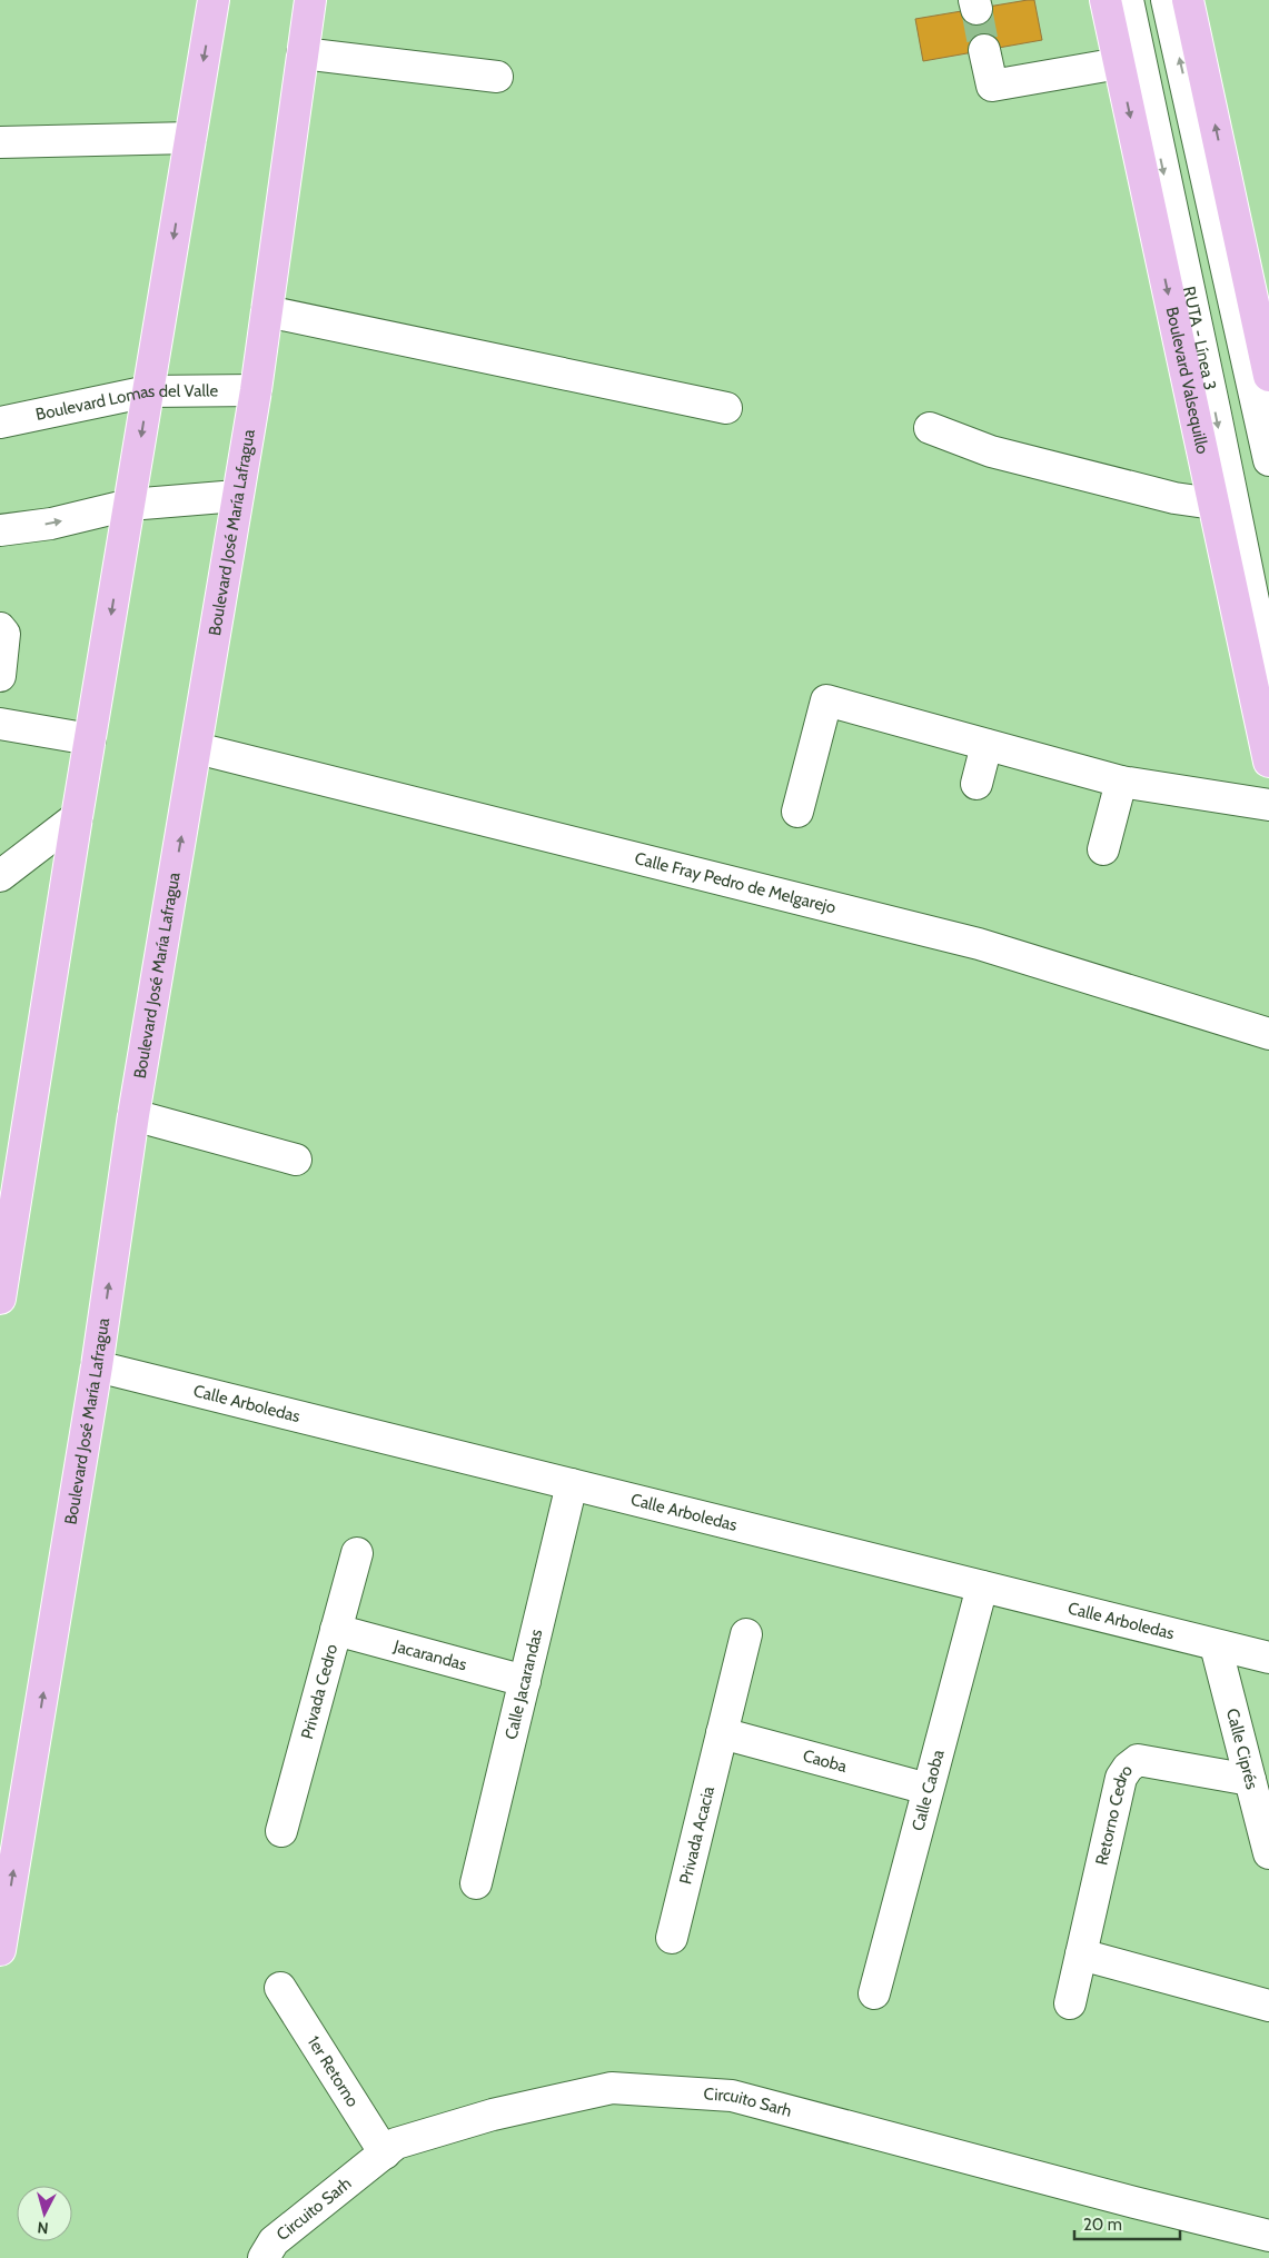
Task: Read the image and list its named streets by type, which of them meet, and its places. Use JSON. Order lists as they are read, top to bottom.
{
  "streets": {
    "main road": ["Boulevard Valsequillo", "Boulevard José María Lafragua"],
    "street": [
      "RUTA - Línea 3",
      "Boulevard Lomas del Valle",
      "Calle Fray Pedro de Melgarejo",
      "Calle Arboledas",
      "Jacarandas",
      "Calle Jacarandas",
      "Privada Cedro",
      "Calle Ciprés",
      "Caoba",
      "Calle Caoba",
      "Retorno Cedro",
      "Privada Acacia",
      "1er Retorno",
      "Circuito Sarh"
    ]
  },
  "crossings": [
    ["Boulevard Lomas del Valle", "Boulevard José María Lafragua"],
    ["Boulevard José María Lafragua", "Calle Fray Pedro de Melgarejo"],
    ["Boulevard José María Lafragua", "Calle Arboledas"],
    ["Calle Arboledas", "Calle Jacarandas"],
    ["Calle Arboledas", "Calle Ciprés"],
    ["Calle Arboledas", "Calle Caoba"],
    ["Jacarandas", "Calle Jacarandas"],
    ["Jacarandas", "Privada Cedro"],
    ["Calle Ciprés", "Retorno Cedro"],
    ["Caoba", "Calle Caoba"],
    ["Caoba", "Privada Acacia"],
    ["1er Retorno", "Circuito Sarh"]
  ],
  "scale_bar": "20 m",
  "north": "bottom"
}
